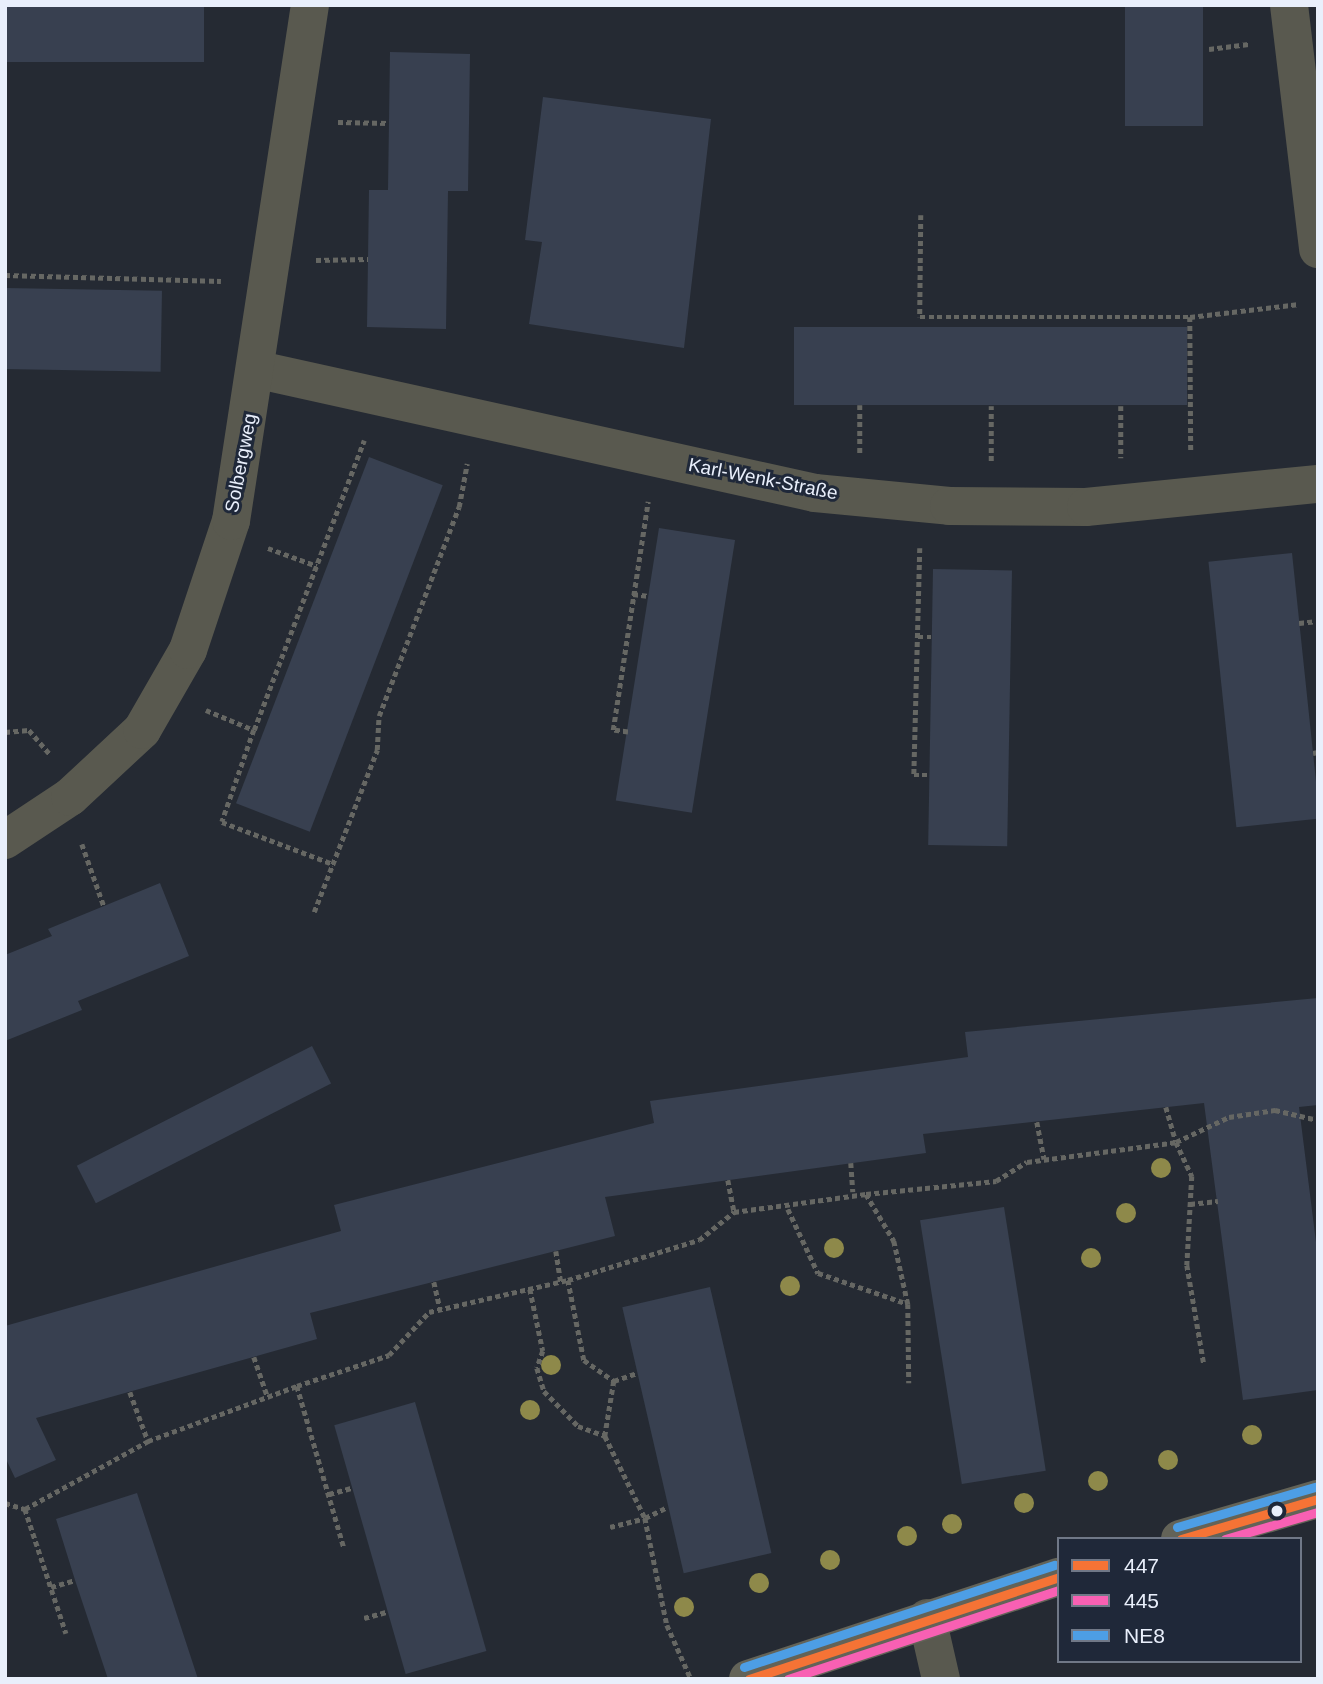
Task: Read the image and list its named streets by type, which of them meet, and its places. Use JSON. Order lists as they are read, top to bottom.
{
  "streets": {
    "street": ["Solbergweg", "Karl-Wenk-Straße"]
  },
  "crossings": [
    ["Solbergweg", "Karl-Wenk-Straße"]
  ],
  "lines": ["transit line NE8", "transit line 447", "transit line 445"],
  "legend": ["447", "445", "NE8"]
}
